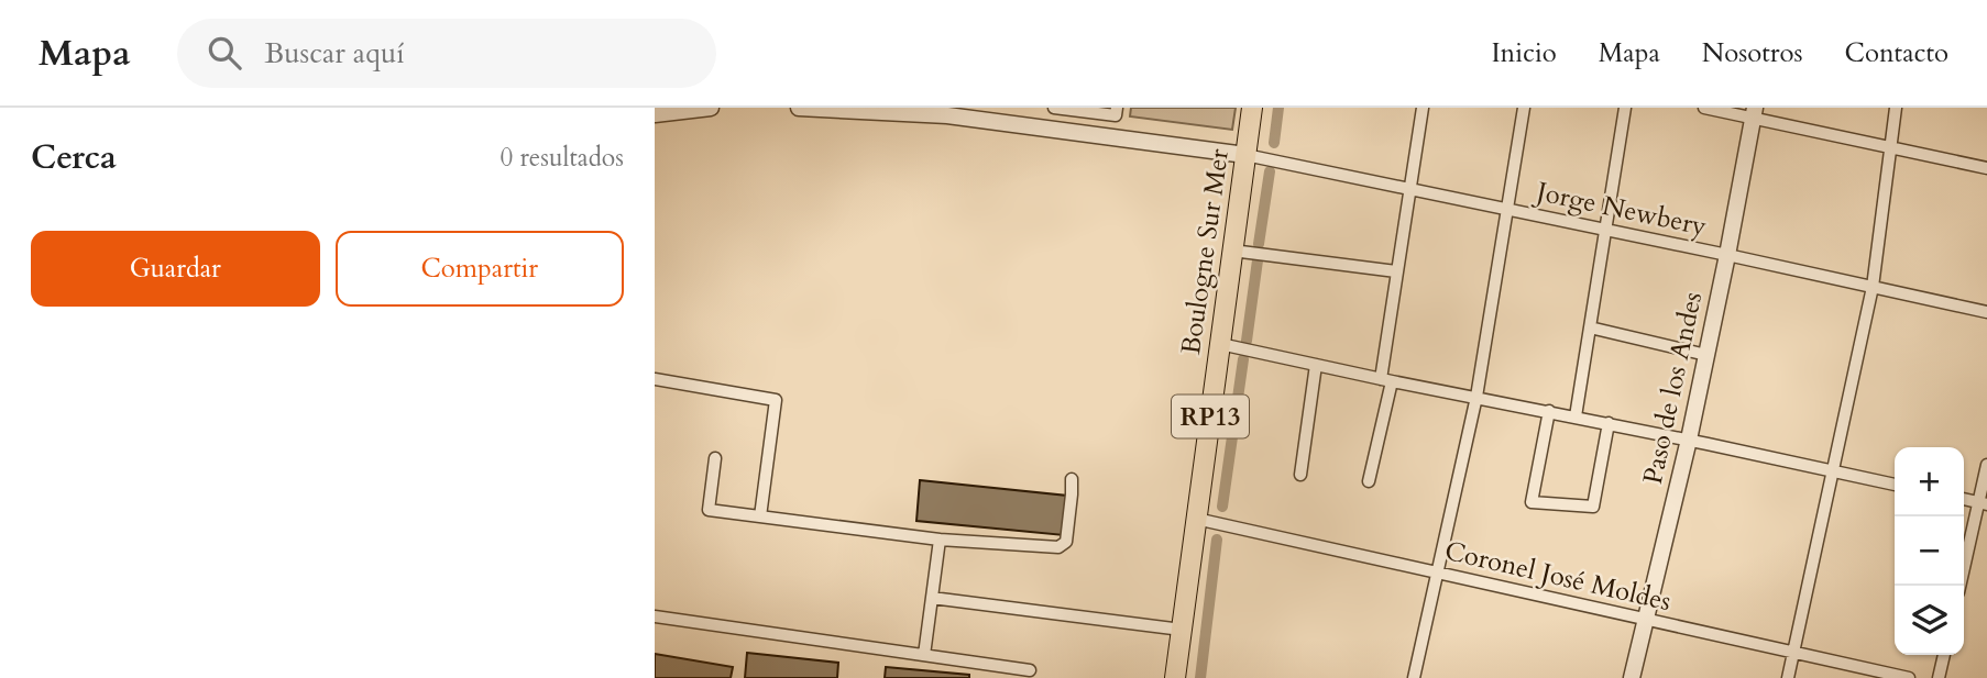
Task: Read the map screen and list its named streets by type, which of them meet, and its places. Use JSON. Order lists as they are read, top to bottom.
{
  "streets": {
    "main road": ["Boulogne Sur Mer", "RP13"],
    "street": ["Jorge Newbery", "Paso de los Andes", "Coronel José Moldes"]
  },
  "crossings": [
    ["Jorge Newbery", "Boulogne Sur Mer"],
    ["Jorge Newbery", "Paso de los Andes"],
    ["Boulogne Sur Mer", "Coronel José Moldes"],
    ["Paso de los Andes", "Coronel José Moldes"]
  ],
  "page": {
    "header": "Mapa",
    "search": "Buscar aquí",
    "nav": [
      "Inicio",
      "Mapa",
      "Nosotros",
      "Contacto"
    ],
    "heading": ["Cerca", "0 resultados"],
    "buttons": ["Guardar", "Compartir"],
    "map_buttons": ["+", "−"]
  }
}
